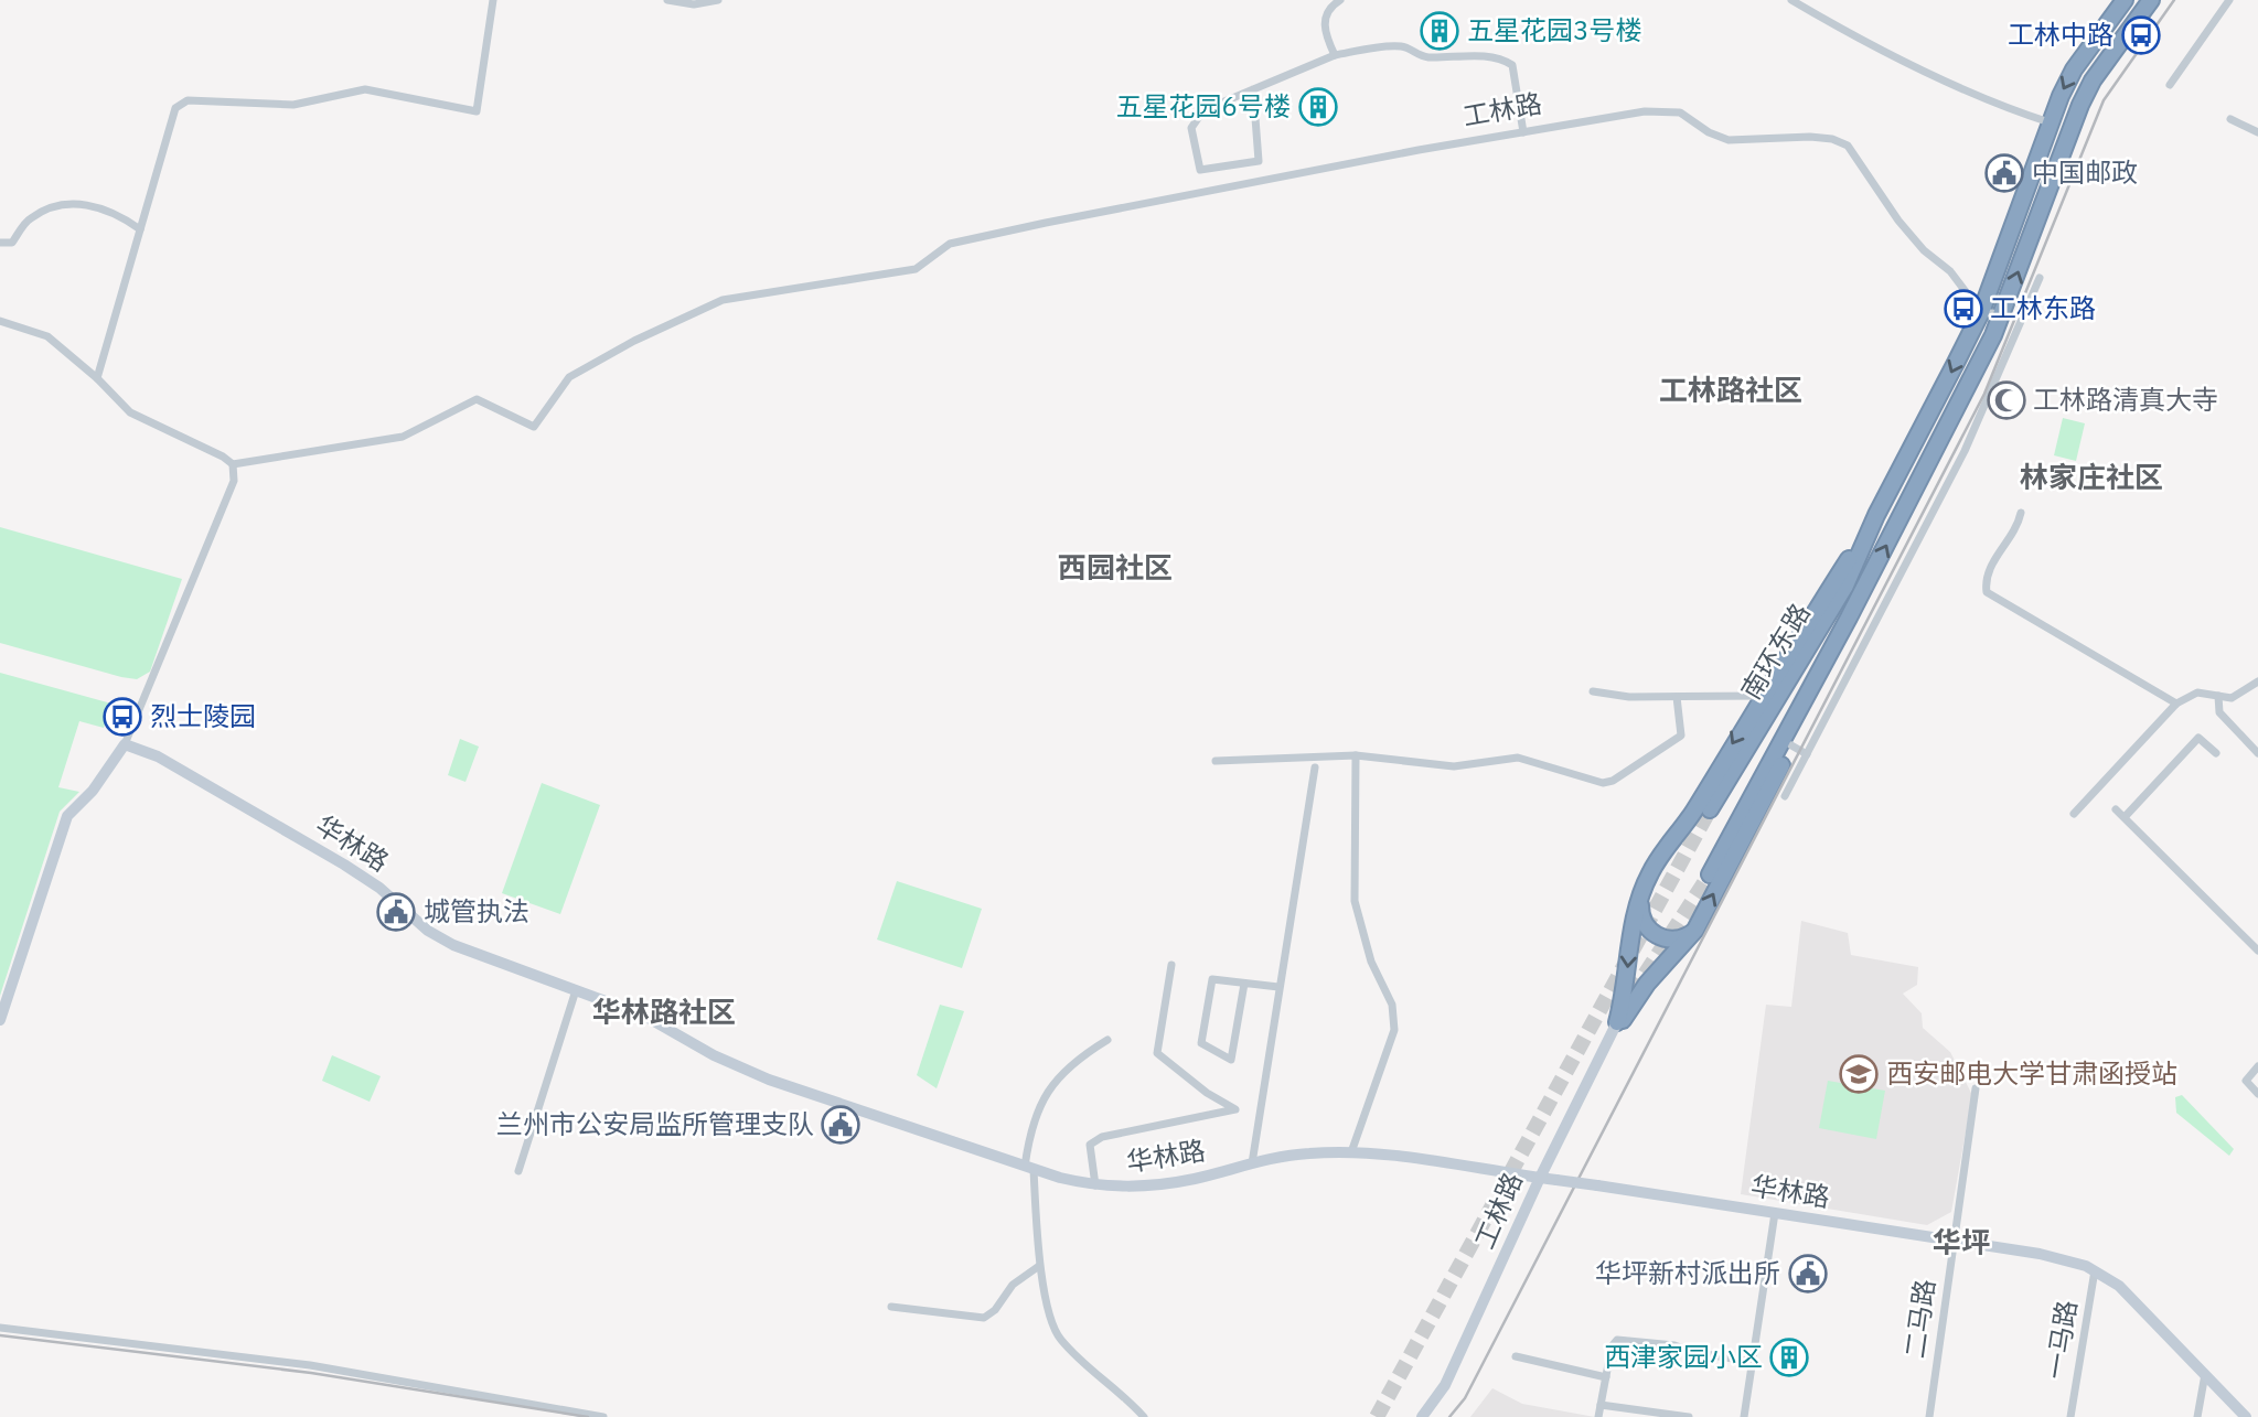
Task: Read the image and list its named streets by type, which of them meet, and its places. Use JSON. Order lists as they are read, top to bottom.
{
  "streets": {
    "highway": ["南环东路"],
    "street": [
      "工林路",
      "华林路",
      "二马路",
      "一马路"
    ]
  },
  "crossings": [
    ["工林路", "华林路"],
    ["华林路", "二马路"],
    ["华林路", "一马路"]
  ],
  "districts": [
    "工林路社区",
    "林家庄社区",
    "西园社区",
    "华林路社区",
    "华坪"
  ],
  "places": {
    "building": ["五星花园3号楼", "五星花园6号楼", "西津家园小区"],
    "bus stop": ["工林中路", "工林东路", "烈士陵园"],
    "public building": [
      "中国邮政",
      "城管执法",
      "兰州市公安局监所管理支队",
      "华坪新村派出所"
    ],
    "mosque": ["工林路清真大寺"],
    "school or university": ["西安邮电大学甘肃函授站"]
  }
}
